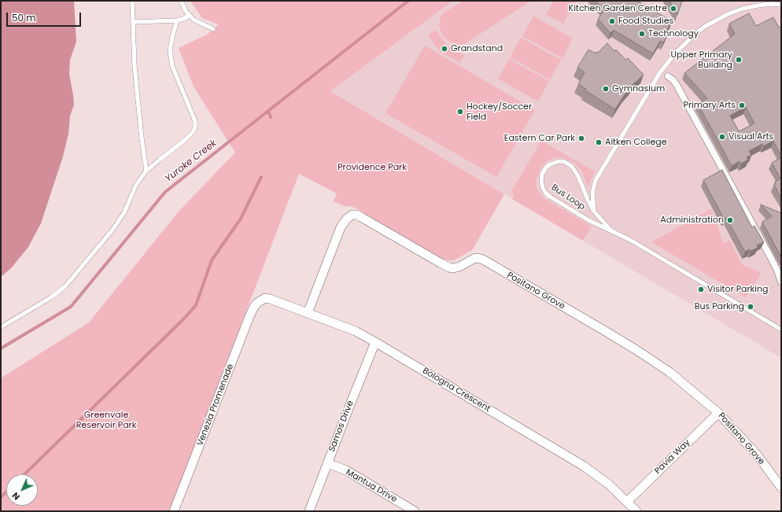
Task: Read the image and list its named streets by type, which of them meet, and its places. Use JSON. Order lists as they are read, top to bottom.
{
  "streets": {
    "street": [
      "Positano Grove",
      "Bologna Crescent",
      "Venezia Promenade",
      "Samos Drive",
      "Pavia Way",
      "Mantua Drive"
    ],
    "lane": ["Bus Loop"]
  },
  "crossings": [
    ["Positano Grove", "Bologna Crescent"],
    ["Positano Grove", "Pavia Way"],
    ["Bologna Crescent", "Venezia Promenade"],
    ["Bologna Crescent", "Samos Drive"],
    ["Bologna Crescent", "Pavia Way"],
    ["Samos Drive", "Mantua Drive"]
  ],
  "water": ["Yuroke Creek"],
  "parks": ["Providence Park", "Greenvale Reservoir Park"],
  "places": [
    "Kitchen Garden Centre",
    "Food Studies",
    "Technology",
    "Grandstand",
    "Upper Primary Building",
    "Gymnasium",
    "Primary Arts",
    "Hockey/Soccer Field",
    "Visual Arts",
    "Eastern Car Park",
    "Aitken College",
    "Administration",
    "Visitor Parking",
    "Bus Parking"
  ],
  "scale_bar": "50 m",
  "north": "bottom left"
}
